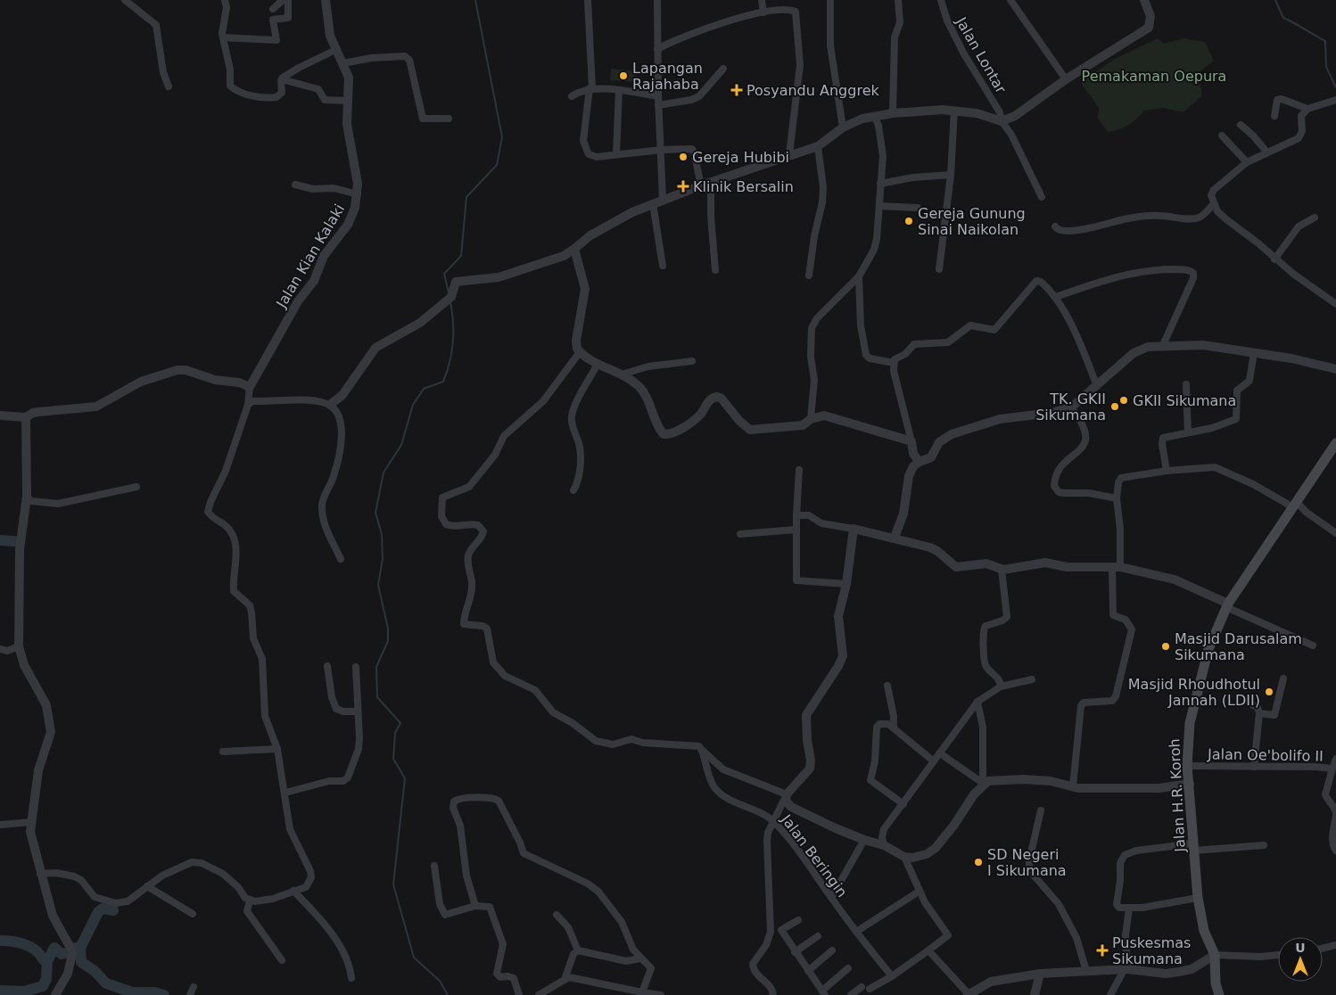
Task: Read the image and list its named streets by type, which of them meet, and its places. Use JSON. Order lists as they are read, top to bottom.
{
  "streets": {
    "main road": ["Jalan H.R. Koroh"],
    "street": [
      "Jalan Lontar",
      "Jalan Kian Kalaki",
      "Jalan Oe'bolifo II",
      "Jalan Beringin"
    ]
  },
  "crossings": [
    ["Jalan Oe'bolifo II", "Jalan H.R. Koroh"]
  ],
  "parks": ["Pemakaman Oepura"],
  "places": {
    "other": [
      "Lapangan Rajahaba",
      "Gereja Hubibi",
      "Gereja Gunung Sinai Naikolan",
      "GKII Sikumana",
      "TK. GKII Sikumana",
      "Masjid Darusalam Sikumana",
      "Masjid Rhoudhotul Jannah (LDII)",
      "SD Negeri I Sikumana"
    ],
    "health": ["Posyandu Anggrek", "Klinik Bersalin", "Puskesmas Sikumana"]
  },
  "north": "top"
}
